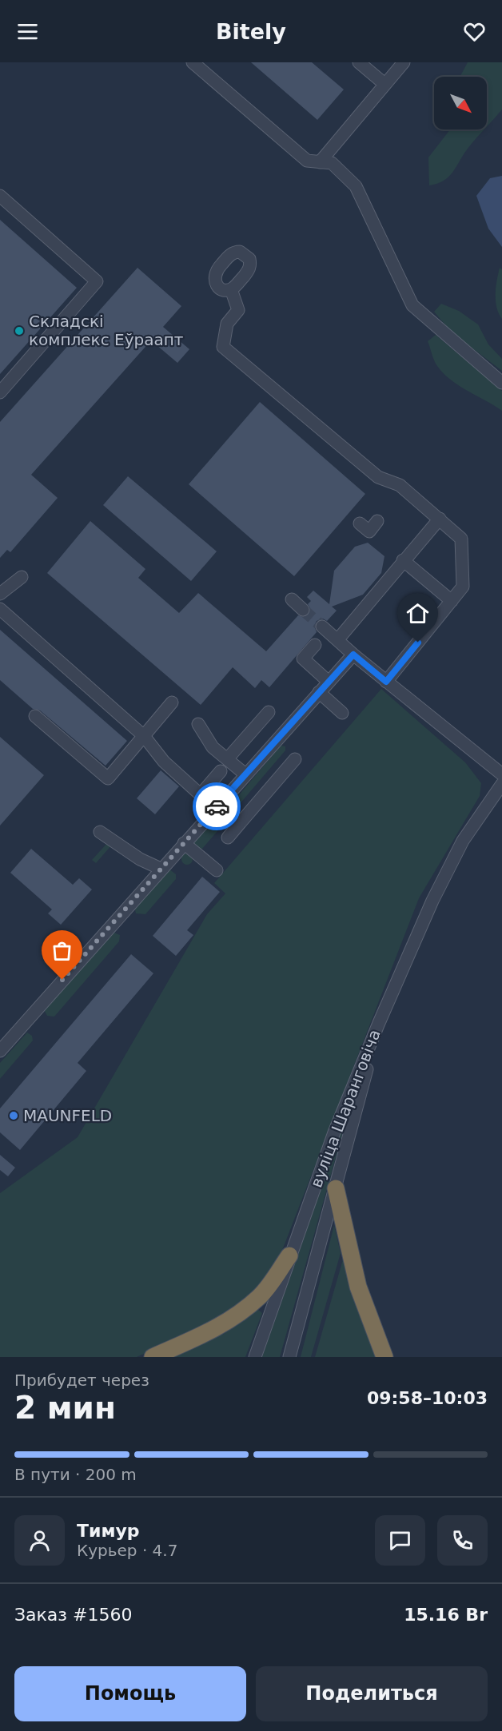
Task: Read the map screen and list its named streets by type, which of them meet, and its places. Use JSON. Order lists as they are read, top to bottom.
{
  "streets": {
    "street": ["вуліца Шаранговіча"]
  },
  "places": ["Складскі комплекс Еўраапт", "MAUNFELD"],
  "north": "bottom right",
  "page": {
    "header": "Bitely",
    "heading": ["2 мин", "Прибудет через", "09:58–10:03"],
    "panel": [
      "Тимур",
      "Курьер · 4.7",
      "Заказ #1560",
      "15.16 Br"
    ],
    "bar": "В пути · 200 m",
    "buttons": ["Помощь", "Поделиться"]
  }
}
